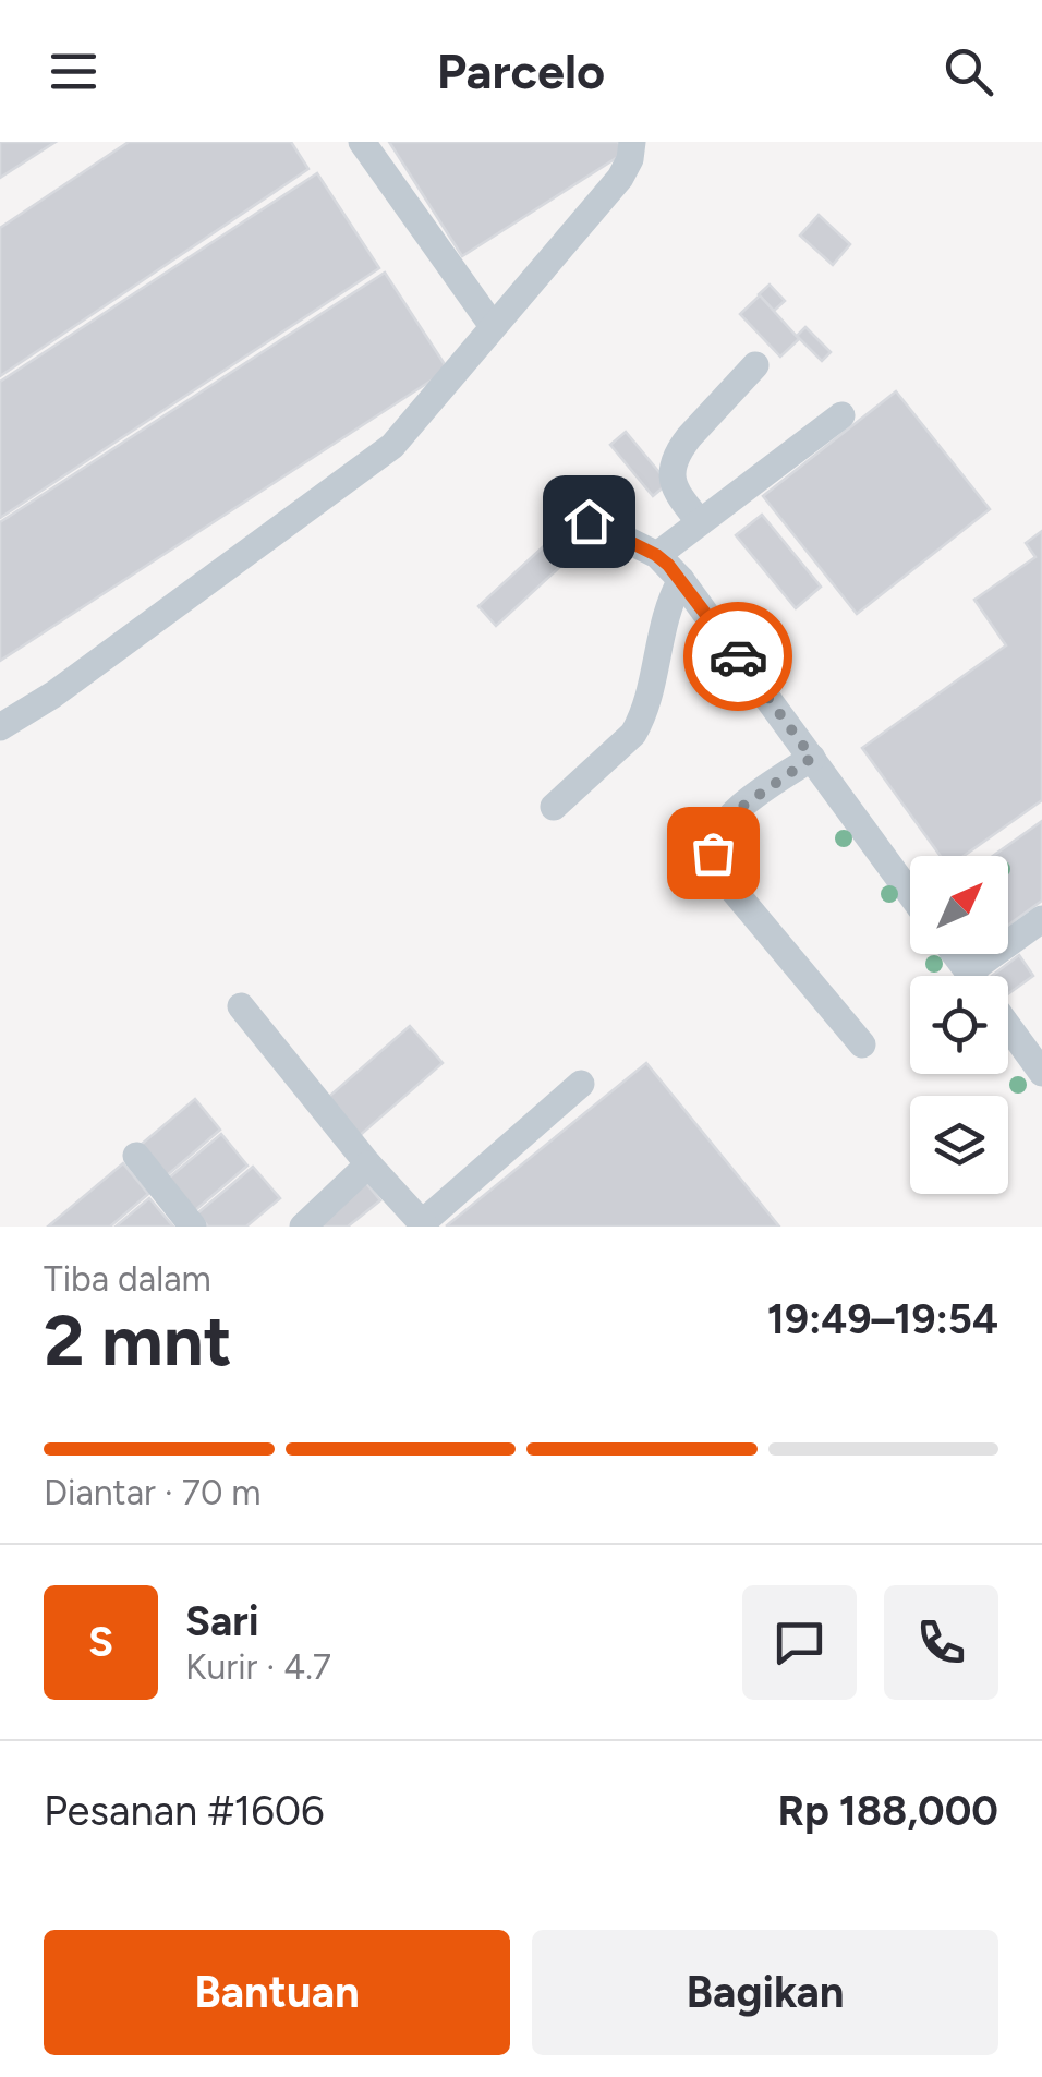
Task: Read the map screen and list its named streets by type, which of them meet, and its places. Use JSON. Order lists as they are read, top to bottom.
{
  "north": "top right",
  "page": {
    "header": "Parcelo",
    "heading": ["2 mnt", "Tiba dalam", "19:49–19:54"],
    "panel": [
      "Sari",
      "Kurir · 4.7",
      "Pesanan #1606",
      "Rp 188,000"
    ],
    "bar": "Diantar · 70 m",
    "round": "S",
    "buttons": ["Bantuan", "Bagikan"]
  }
}
